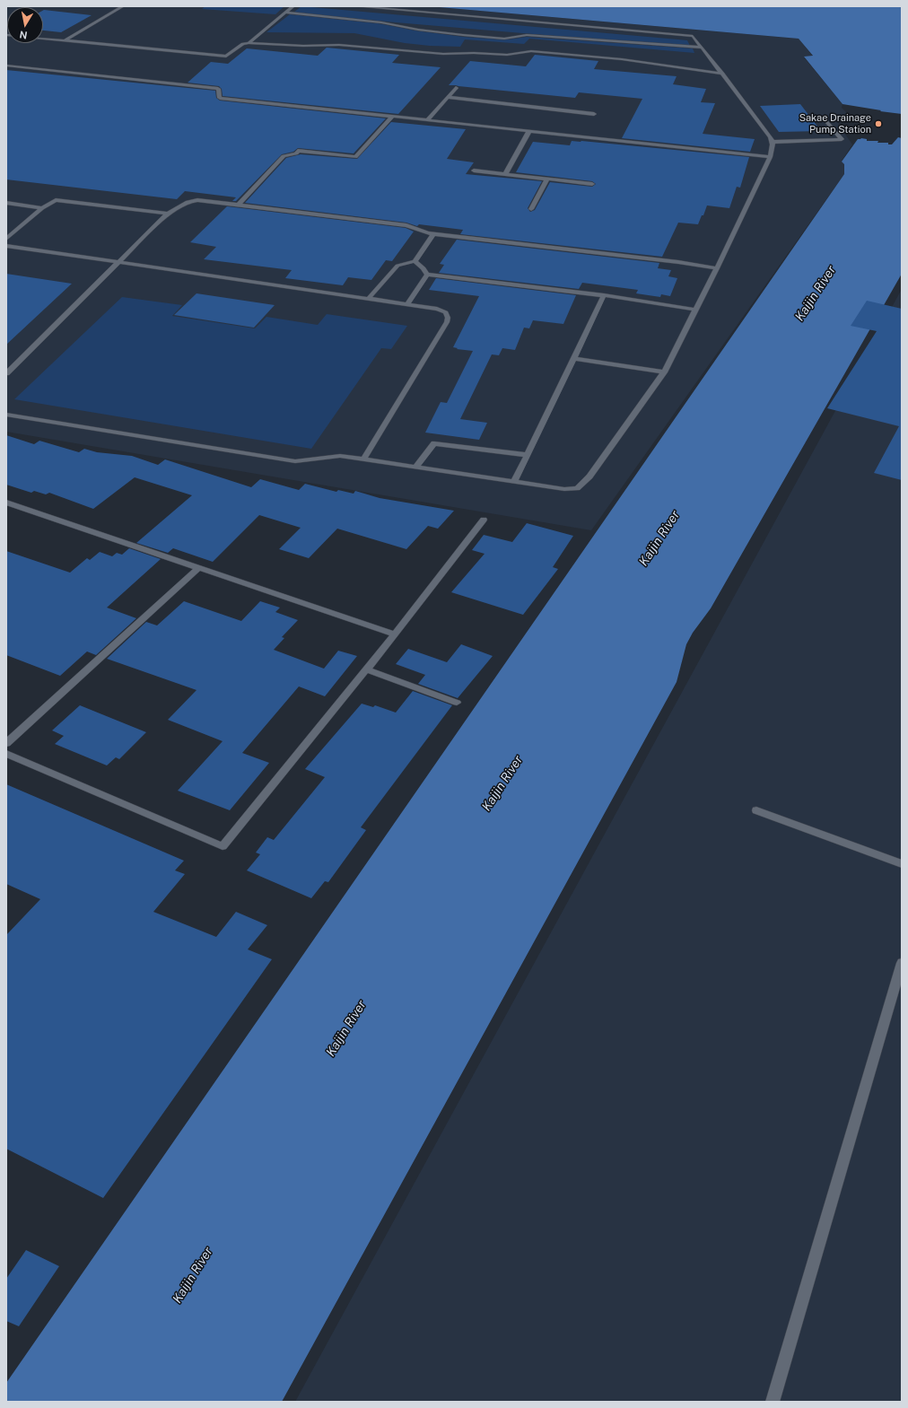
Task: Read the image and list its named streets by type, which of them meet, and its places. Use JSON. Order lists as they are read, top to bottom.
{
  "water": ["Kaijin River"],
  "places": ["Sakae Drainage Pump Station"],
  "north": "bottom"
}
